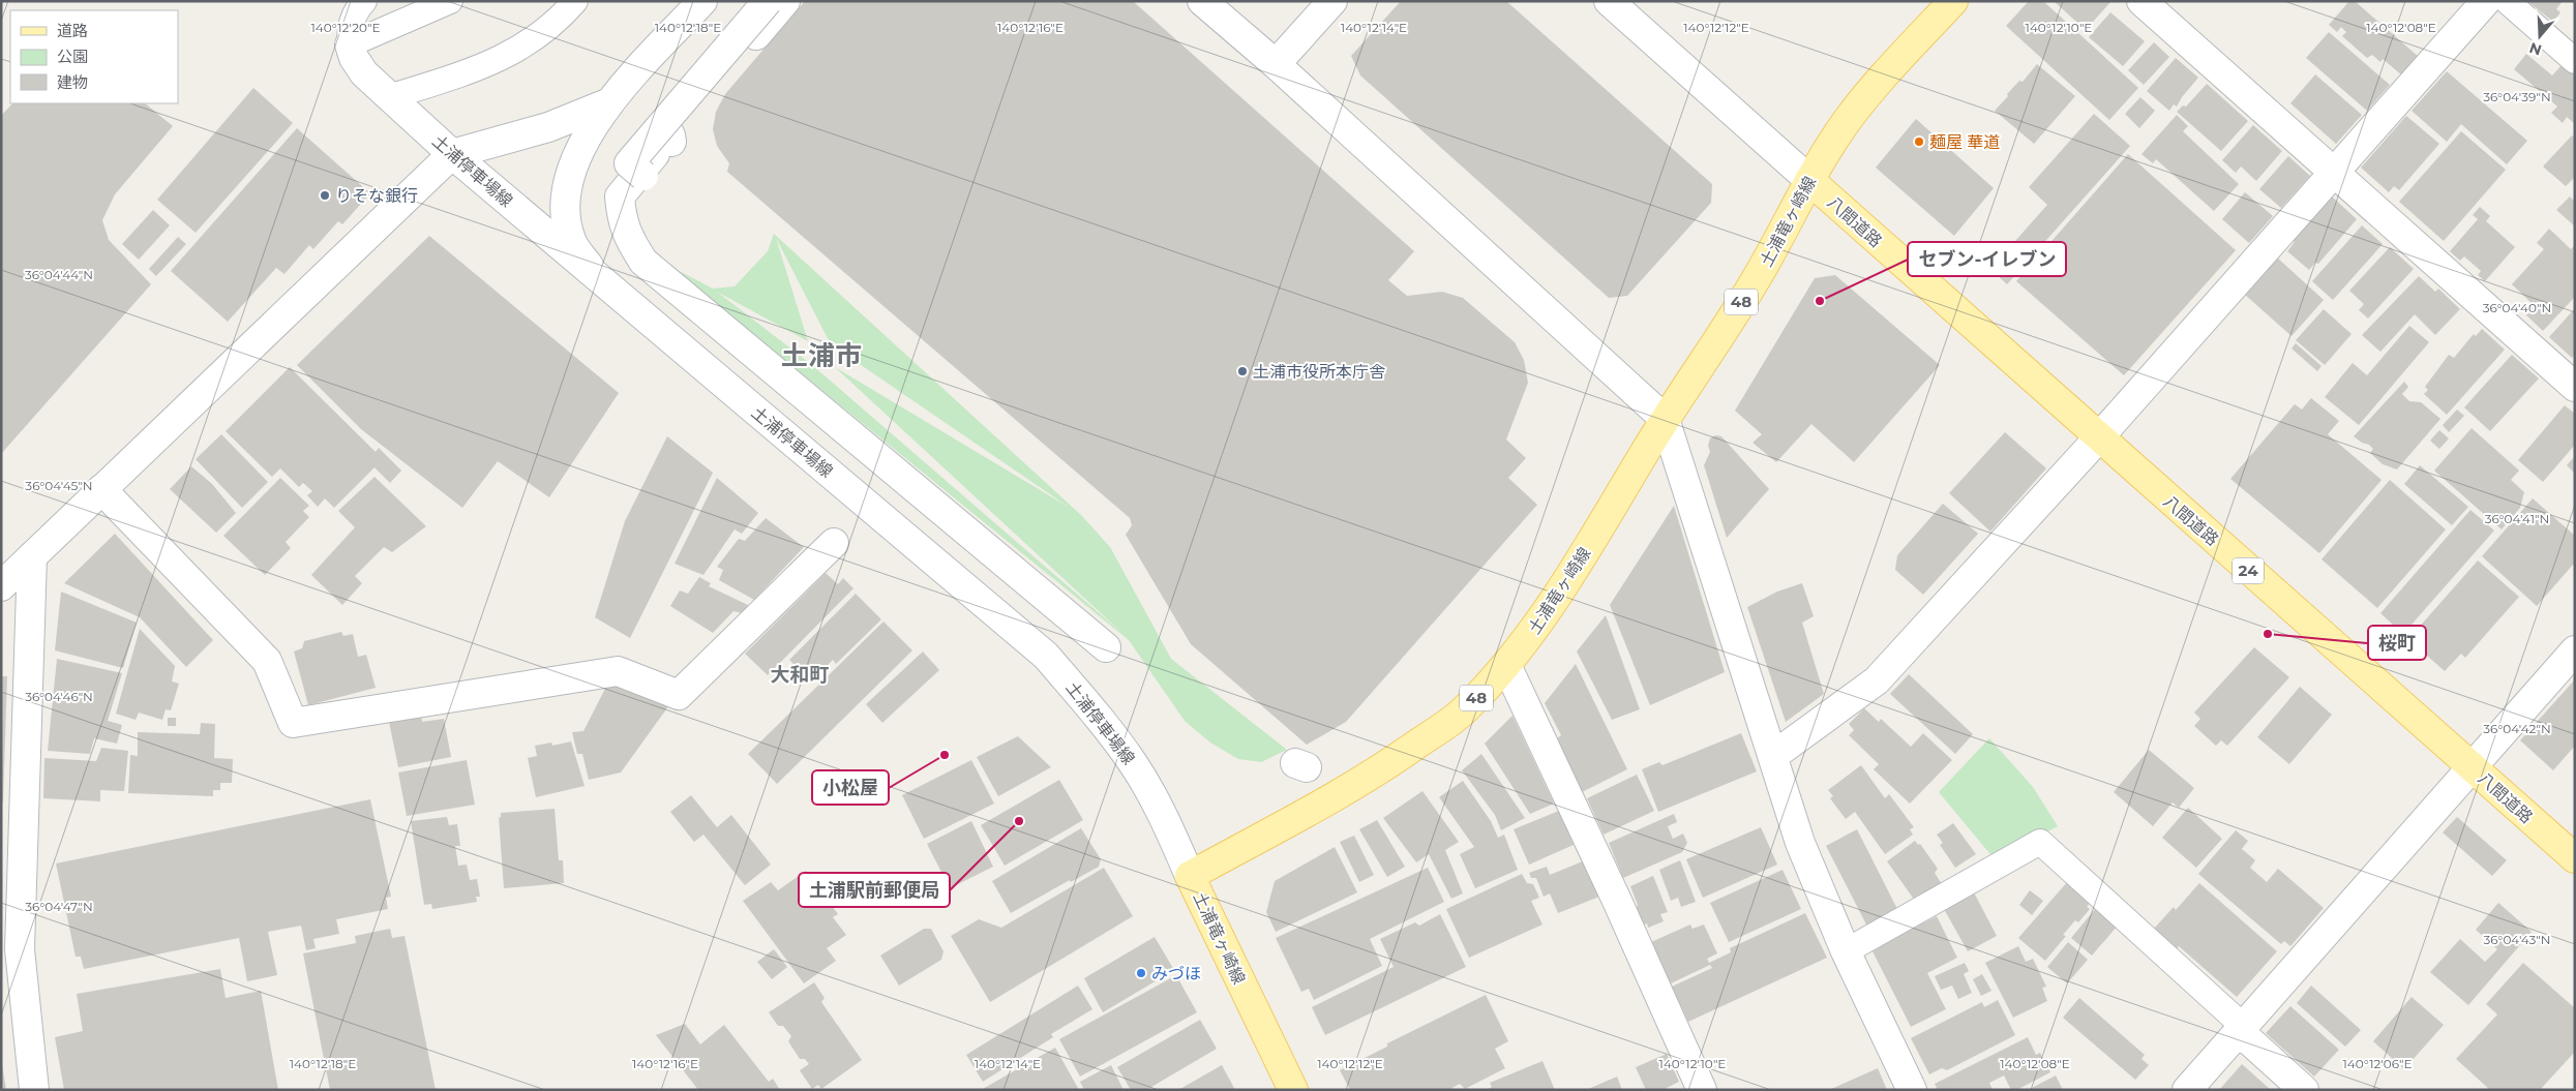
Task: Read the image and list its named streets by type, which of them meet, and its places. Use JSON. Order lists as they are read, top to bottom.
{
  "streets": {
    "main road": [
      "土浦竜ヶ崎線",
      "八間道路",
      "48",
      "24"
    ],
    "street": ["土浦停車場線"]
  },
  "crossings": [
    ["土浦停車場線", "土浦竜ヶ崎線"],
    ["土浦竜ヶ崎線", "八間道路"]
  ],
  "districts": ["土浦市", "大和町"],
  "places": [
    "麺屋 華道",
    "りそな銀行",
    "セブン-イレブン",
    "土浦市役所本庁舎",
    "桜町",
    "小松屋",
    "土浦駅前郵便局",
    "みづほ"
  ],
  "legend": ["道路", "公園", "建物"],
  "north": "bottom",
  "coordinates": [
    "140°12'18\"E",
    "140°12'16\"E",
    "140°12'14\"E",
    "140°12'20\"E",
    "140°12'12\"E",
    "140°12'10\"E",
    "140°12'08\"E",
    "36°04'39\"N",
    "36°04'44\"N",
    "36°04'40\"N",
    "36°04'45\"N",
    "36°04'41\"N",
    "36°04'46\"N",
    "36°04'42\"N",
    "36°04'47\"N",
    "36°04'43\"N",
    "140°12'06\"E"
  ]
}
